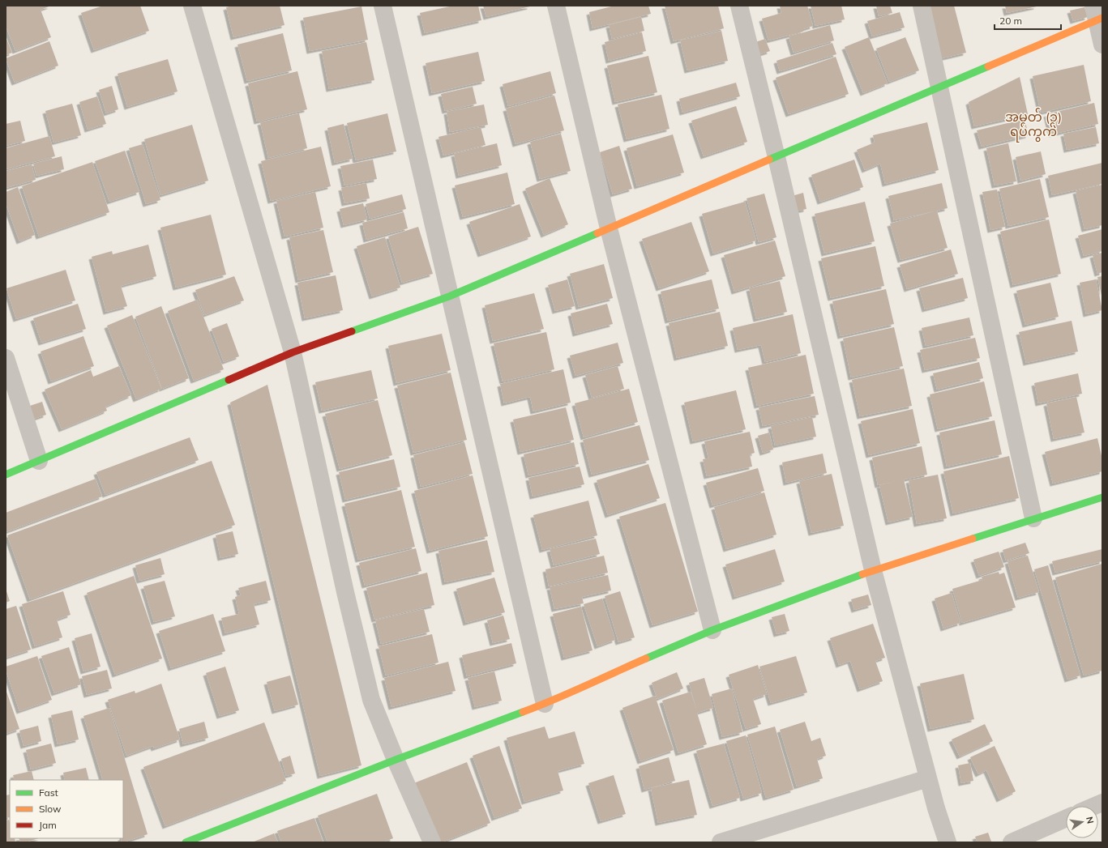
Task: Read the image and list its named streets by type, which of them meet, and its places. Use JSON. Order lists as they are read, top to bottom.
{
  "districts": ["အမှတ် (၃) ရပ်ကွက်"],
  "legend": ["Fast", "Slow", "Jam"],
  "scale_bar": "20 m",
  "north": "right"
}
